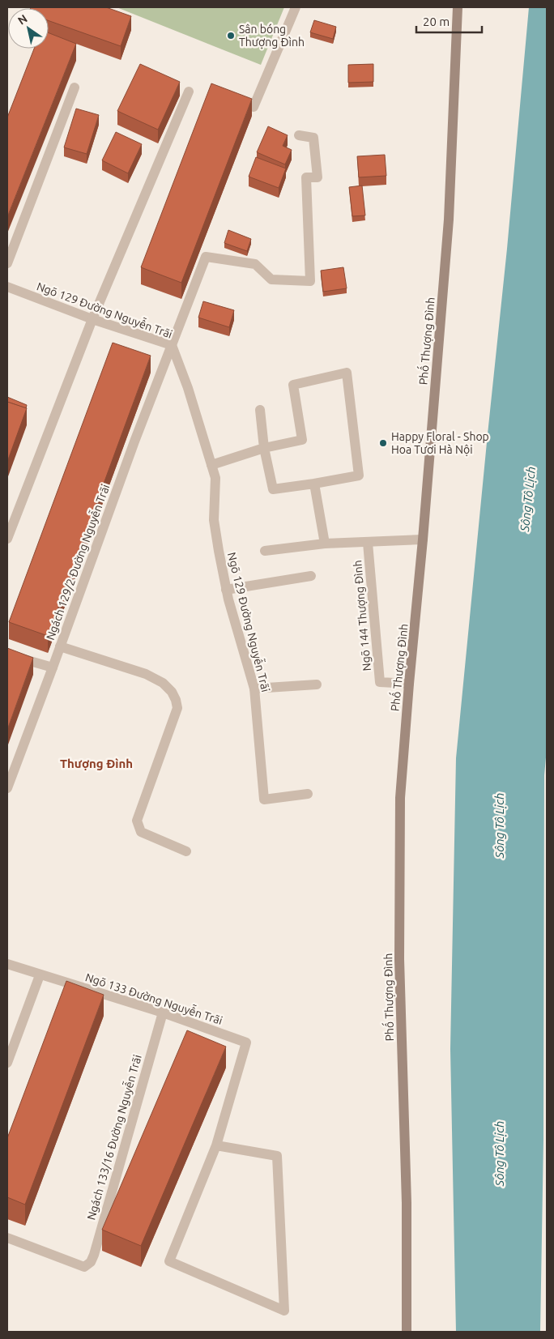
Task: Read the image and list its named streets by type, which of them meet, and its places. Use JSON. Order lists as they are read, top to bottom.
{
  "streets": {
    "main road": ["Phố Thượng Đình"],
    "lane": [
      "Ngõ 129 Đường Nguyễn Trãi",
      "Ngách 129/2 Đường Nguyễn Trãi",
      "Ngõ 144 Thượng Đình",
      "Ngõ 133 Đường Nguyễn Trãi",
      "Ngách 133/16 Đường Nguyễn Trãi"
    ]
  },
  "crossings": [
    ["Ngõ 129 Đường Nguyễn Trãi", "Ngách 129/2 Đường Nguyễn Trãi"],
    ["Phố Thượng Đình", "Ngõ 144 Thượng Đình"],
    ["Ngõ 133 Đường Nguyễn Trãi", "Ngách 133/16 Đường Nguyễn Trãi"]
  ],
  "districts": ["Thượng Đình"],
  "water": ["Sông Tô Lịch"],
  "places": ["Sân bóng Thượng Đình", "Happy Floral - Shop Hoa Tươi Hà Nội"],
  "scale_bar": "20 m",
  "north": "top left"
}
